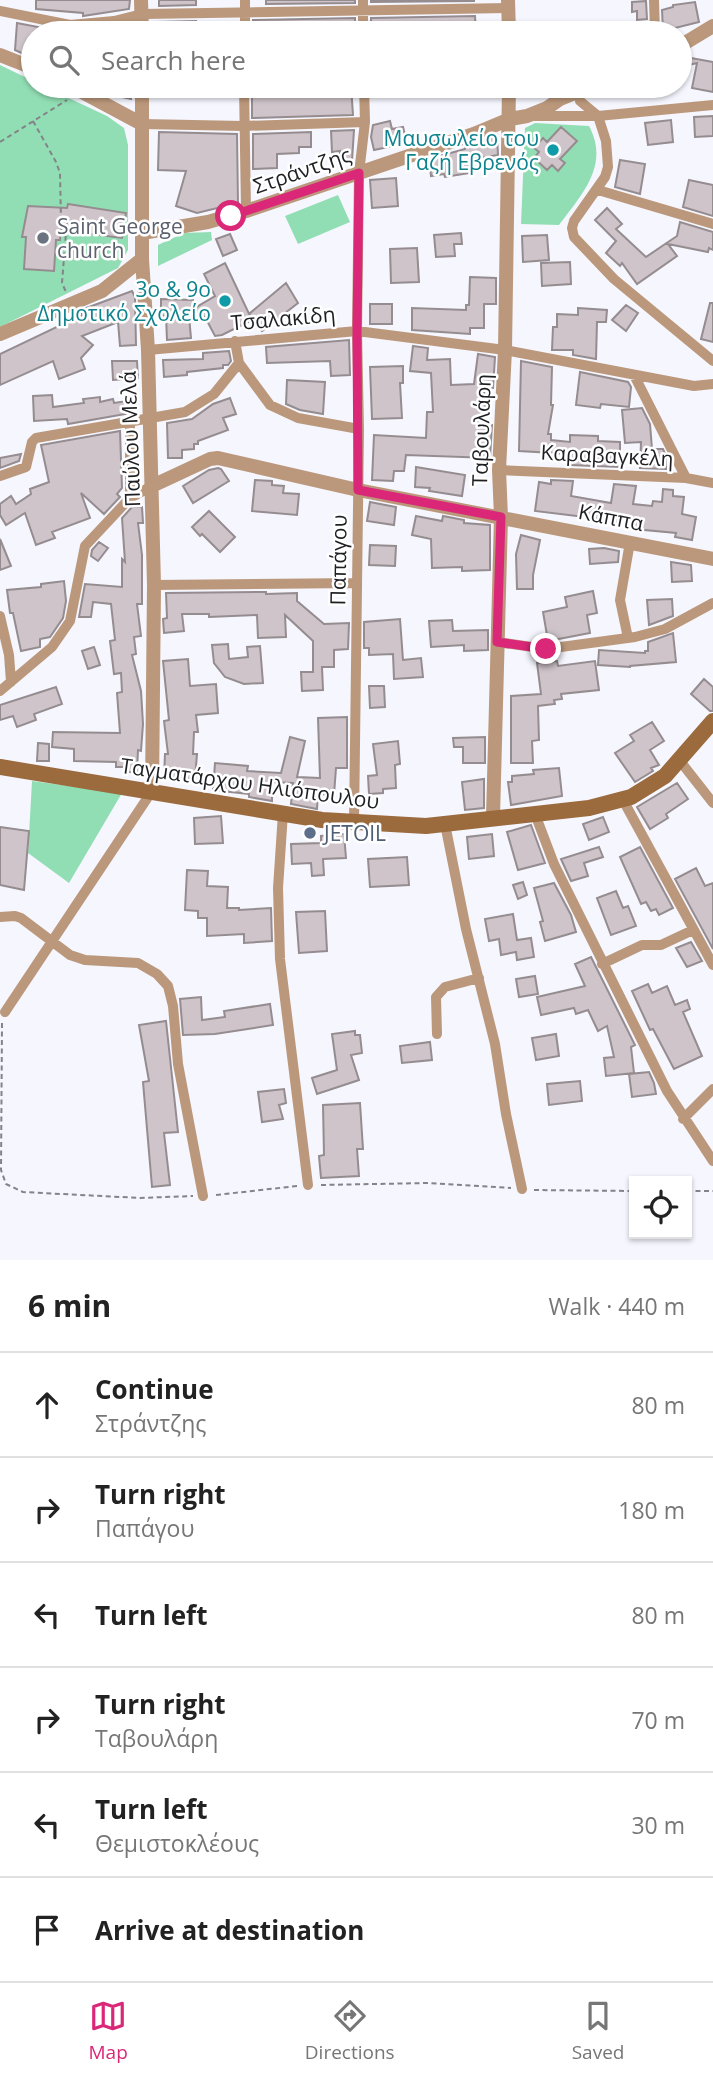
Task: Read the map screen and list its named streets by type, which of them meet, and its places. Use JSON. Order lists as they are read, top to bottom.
{
  "streets": {
    "main road": ["Ταγματάρχου Ηλιόπουλου"],
    "street": [
      "Στράντζης",
      "Τσαλακίδη",
      "Ταβουλάρη",
      "Παύλου Μελά",
      "Καραβαγκέλη",
      "Κάππα",
      "Παπάγου"
    ]
  },
  "crossings": [
    ["Στράντζης", "Ταβουλάρη"],
    ["Στράντζης", "Παύλου Μελά"],
    ["Στράντζης", "Παπάγου"],
    ["Τσαλακίδη", "Ταβουλάρη"],
    ["Τσαλακίδη", "Παύλου Μελά"],
    ["Τσαλακίδη", "Παπάγου"],
    ["Ταβουλάρη", "Καραβαγκέλη"],
    ["Ταβουλάρη", "Κάππα"],
    ["Ταβουλάρη", "Ταγματάρχου Ηλιόπουλου"],
    ["Παύλου Μελά", "Κάππα"],
    ["Παύλου Μελά", "Ταγματάρχου Ηλιόπουλου"],
    ["Κάππα", "Παπάγου"],
    ["Παπάγου", "Ταγματάρχου Ηλιόπουλου"]
  ],
  "places": [
    "Μαυσωλείο του Γαζή Εβρενός",
    "Saint George church",
    "3ο & 9ο Δημοτικό Σχολείο",
    "JETOIL"
  ],
  "page": {
    "search": "Search here",
    "heading": ["6 min", "Walk · 440 m"],
    "list": [
      ["Continue", "Στράντζης", "80 m"],
      ["Turn right", "Παπάγου", "180 m"],
      ["Turn left", "80 m"],
      ["Turn right", "Ταβουλάρη", "70 m"],
      ["Turn left", "Θεμιστοκλέους", "30 m"],
      "Arrive at destination"
    ],
    "nav": ["Map", "Directions", "Saved"]
  }
}
